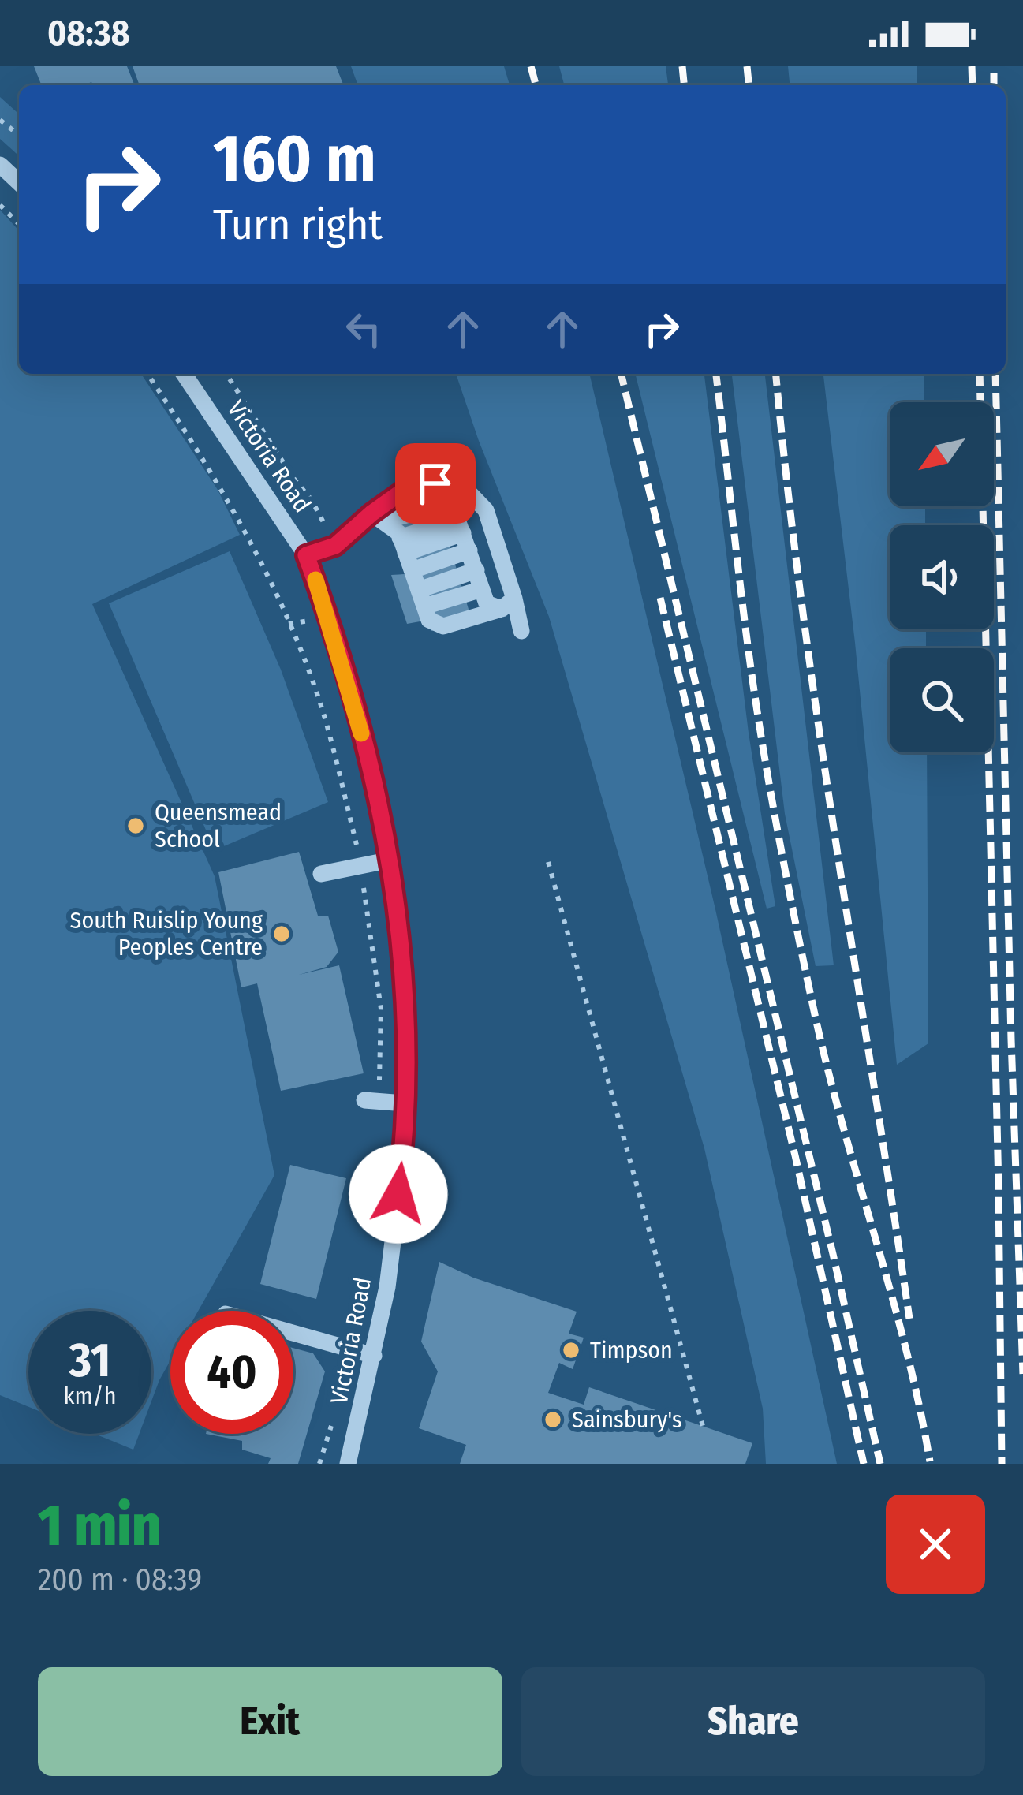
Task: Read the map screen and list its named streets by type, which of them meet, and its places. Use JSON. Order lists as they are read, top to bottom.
{
  "streets": {
    "street": ["Victoria Road"]
  },
  "places": [
    "Queensmead School",
    "South Ruislip Young Peoples Centre",
    "Timpson",
    "Sainsbury's"
  ],
  "north": "bottom left",
  "page": {
    "status": "08:38",
    "turn": ["160 m", "Turn right"],
    "speed": "31 km/h",
    "limit": "40",
    "heading": ["1 min", "200 m · 08:39"],
    "buttons": ["Exit", "Share"]
  }
}
